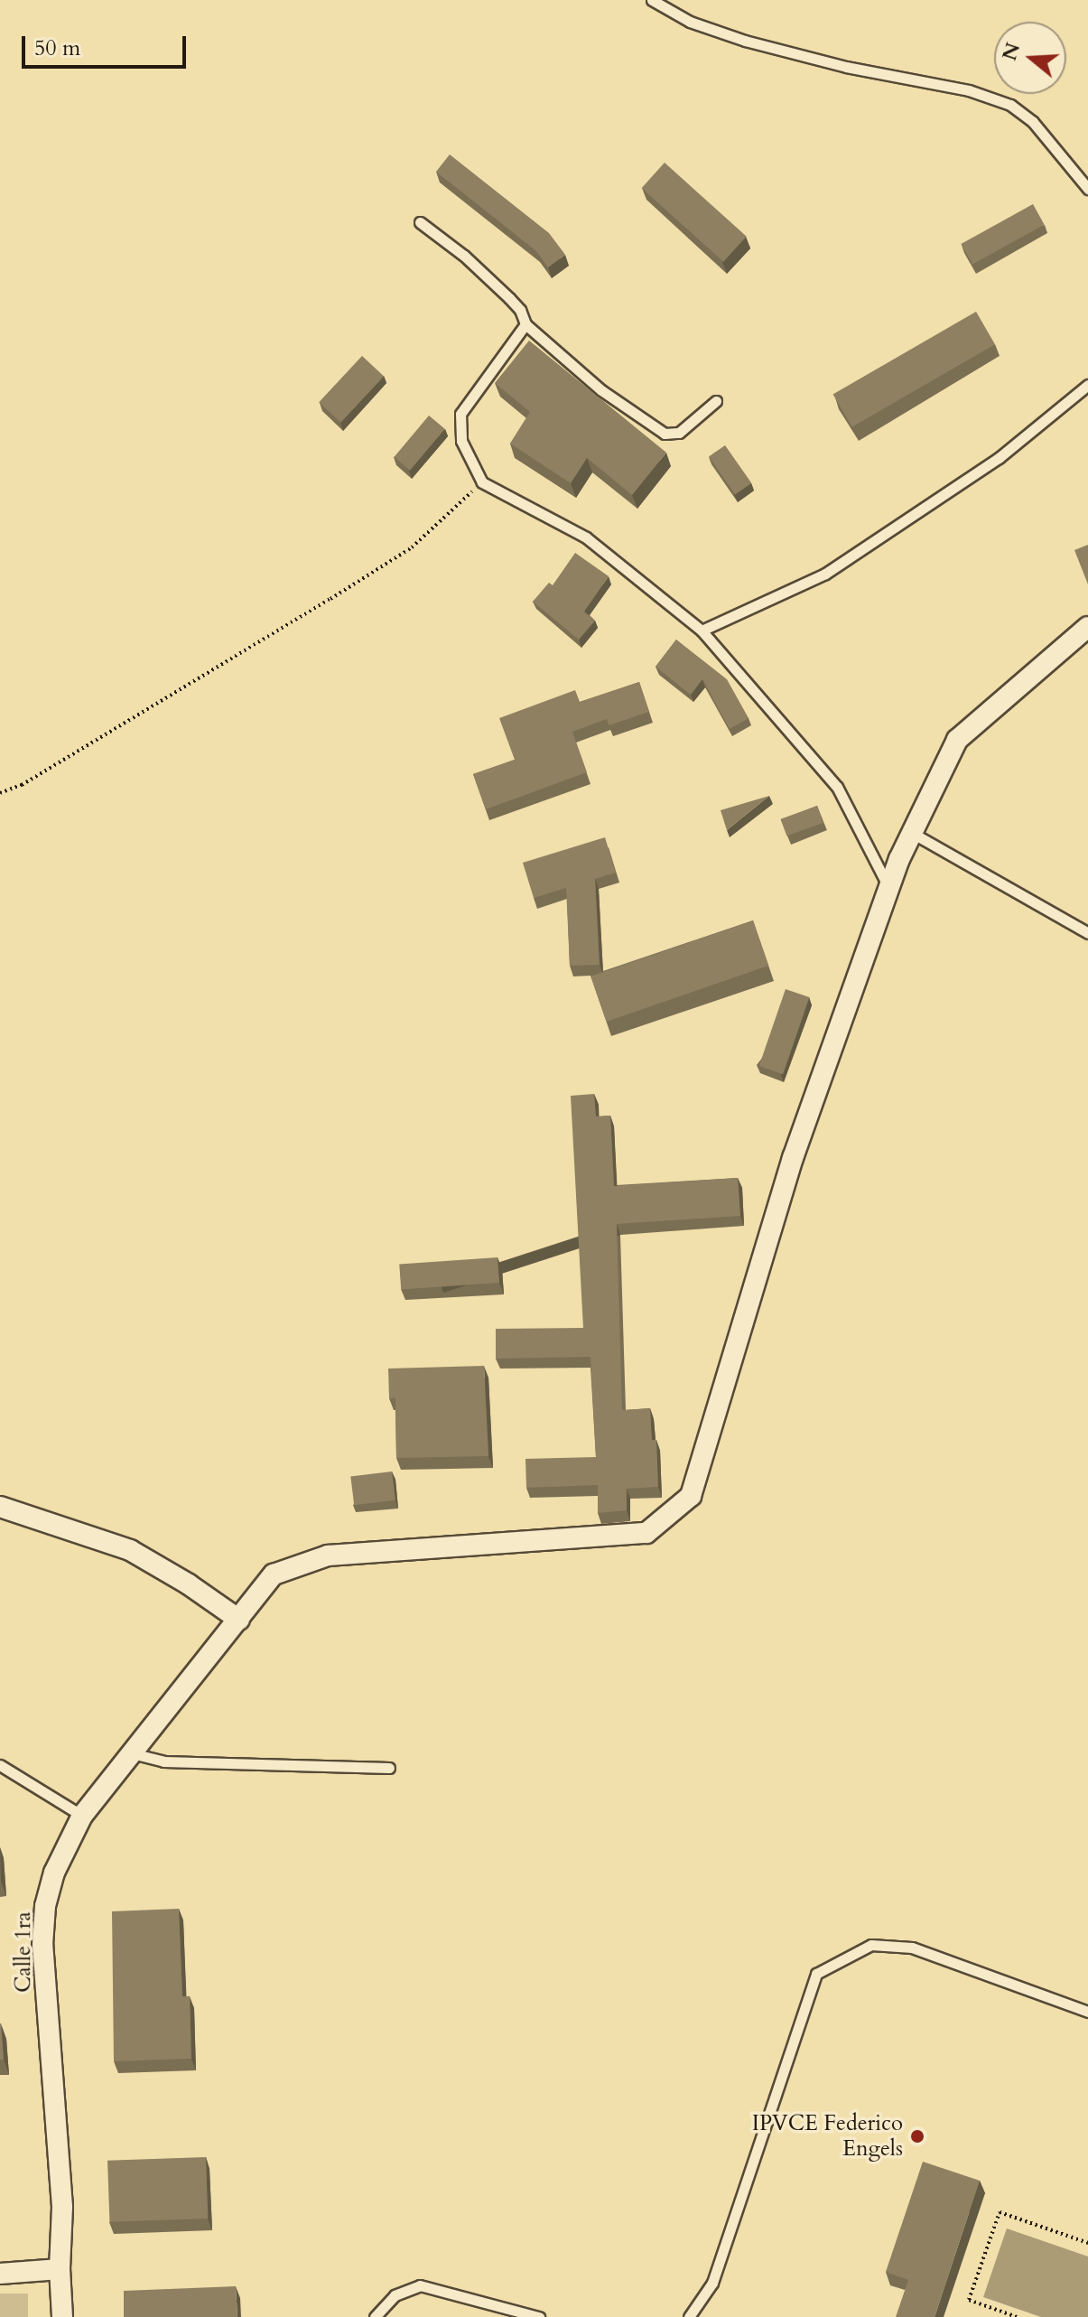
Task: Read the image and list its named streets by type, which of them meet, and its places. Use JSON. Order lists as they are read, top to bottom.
{
  "streets": {
    "street": ["Calle 1ra"]
  },
  "places": ["IPVCE Federico Engels"],
  "scale_bar": "50 m",
  "north": "left"
}
